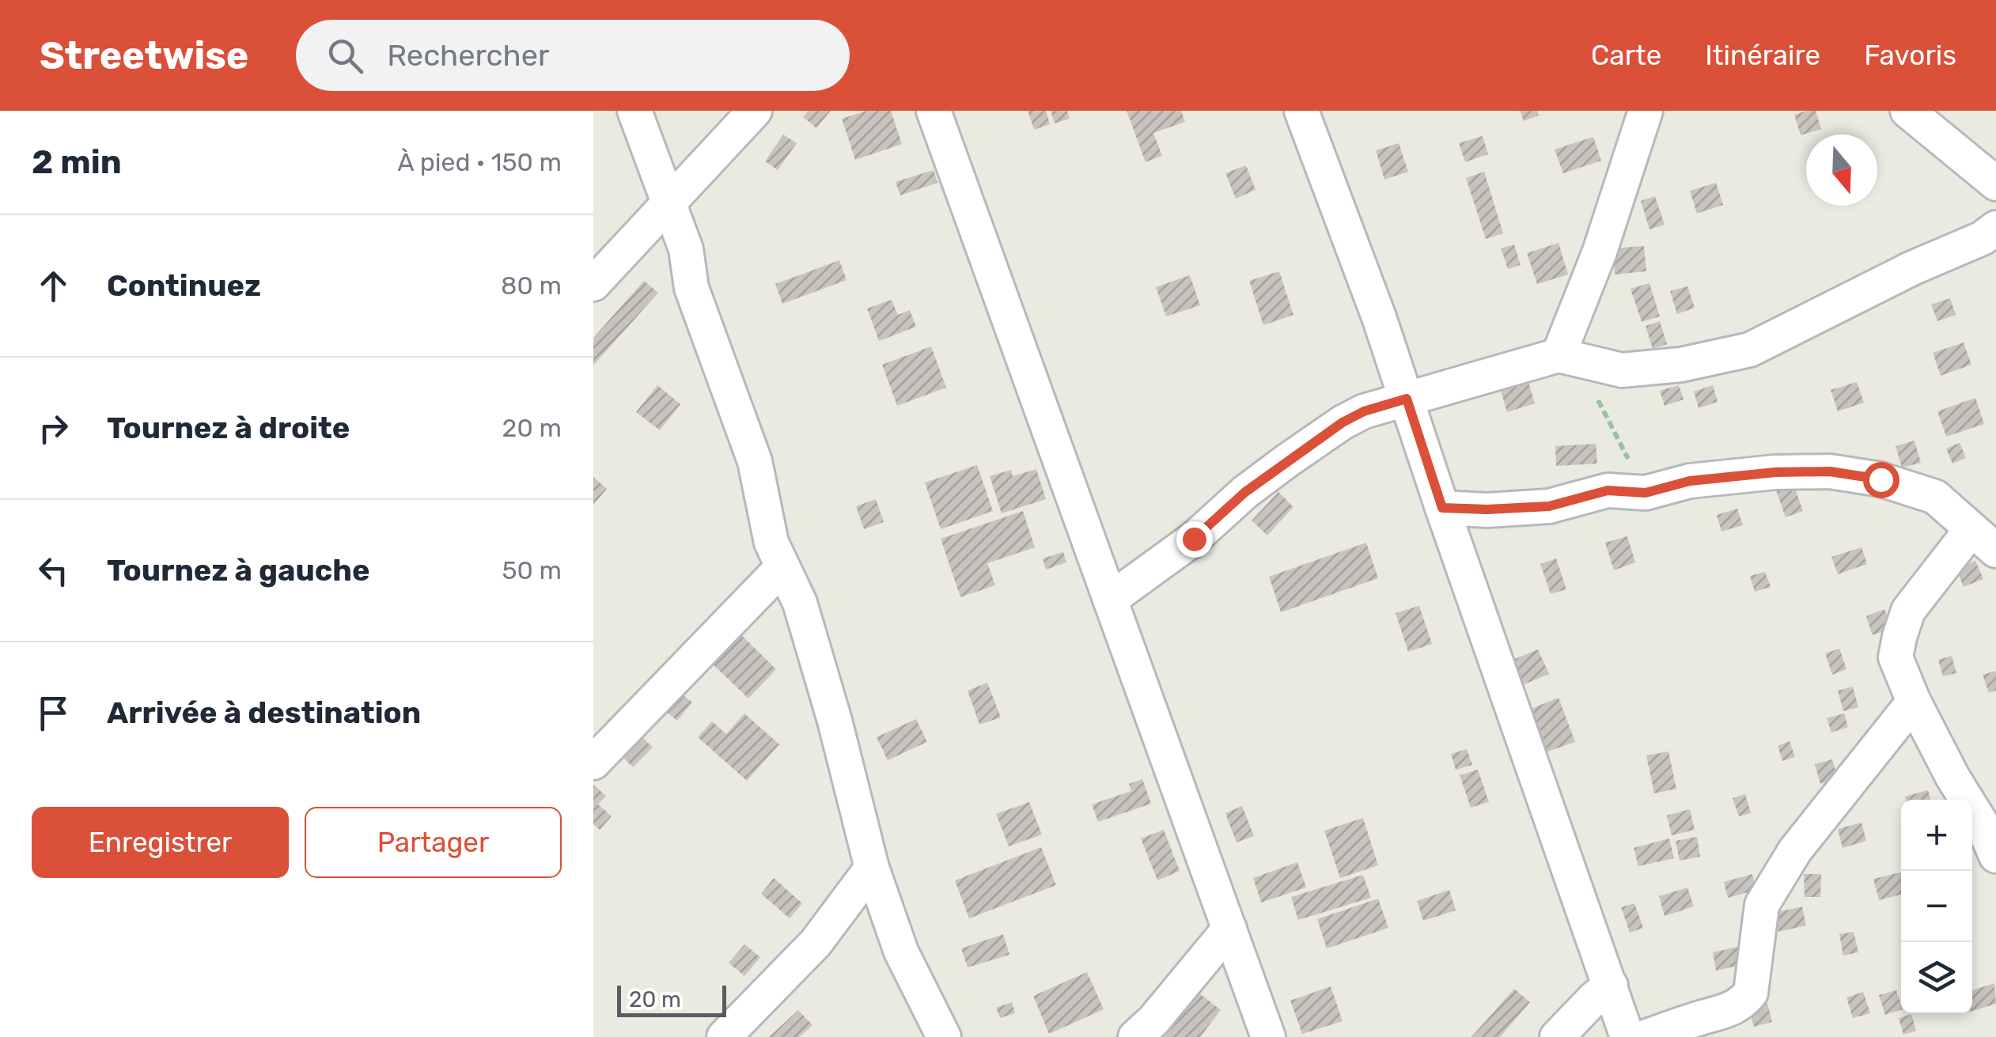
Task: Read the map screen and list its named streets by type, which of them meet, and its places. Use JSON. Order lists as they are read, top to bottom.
{
  "scale_bar": "20 m",
  "north": "bottom",
  "page": {
    "header": "Streetwise",
    "search": "Rechercher",
    "nav": ["Carte", "Itinéraire", "Favoris"],
    "heading": ["2 min", "À pied · 150 m"],
    "list": [
      ["Continuez", "80 m"],
      ["Tournez à droite", "20 m"],
      ["Tournez à gauche", "50 m"],
      "Arrivée à destination"
    ],
    "buttons": ["Enregistrer", "Partager"],
    "map_buttons": ["+", "−"],
    "scale": "20 m"
  }
}
